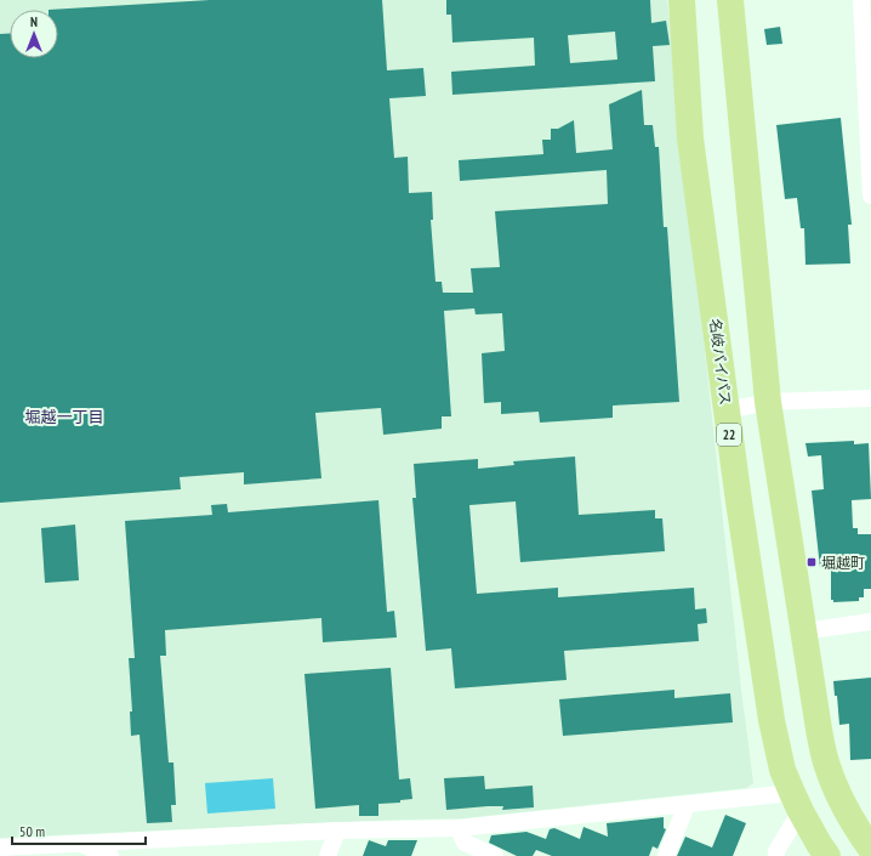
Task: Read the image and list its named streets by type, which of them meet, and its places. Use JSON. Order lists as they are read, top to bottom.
{
  "streets": {
    "highway": ["名岐バイパス", "22"]
  },
  "districts": ["堀越一丁目"],
  "places": {
    "transit": ["堀越町"]
  },
  "scale_bar": "50 m",
  "north": "top"
}
